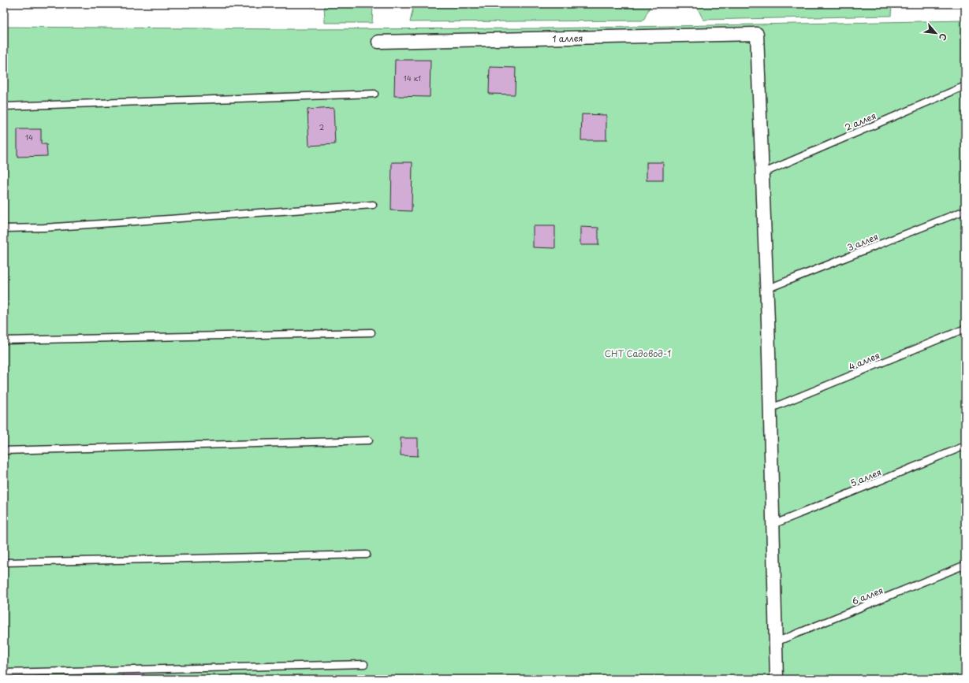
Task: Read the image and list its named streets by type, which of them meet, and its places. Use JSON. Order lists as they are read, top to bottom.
{
  "streets": {
    "street": ["1 аллея"],
    "lane": [
      "2 аллея",
      "3 аллея",
      "4 аллея",
      "5 аллея",
      "6 аллея"
    ]
  },
  "crossings": [
    ["1 аллея", "2 аллея"]
  ],
  "parks": ["СНТ Садовод-1"],
  "house_numbers": ["14 к1", "2", "14"],
  "north": "bottom right"
}
